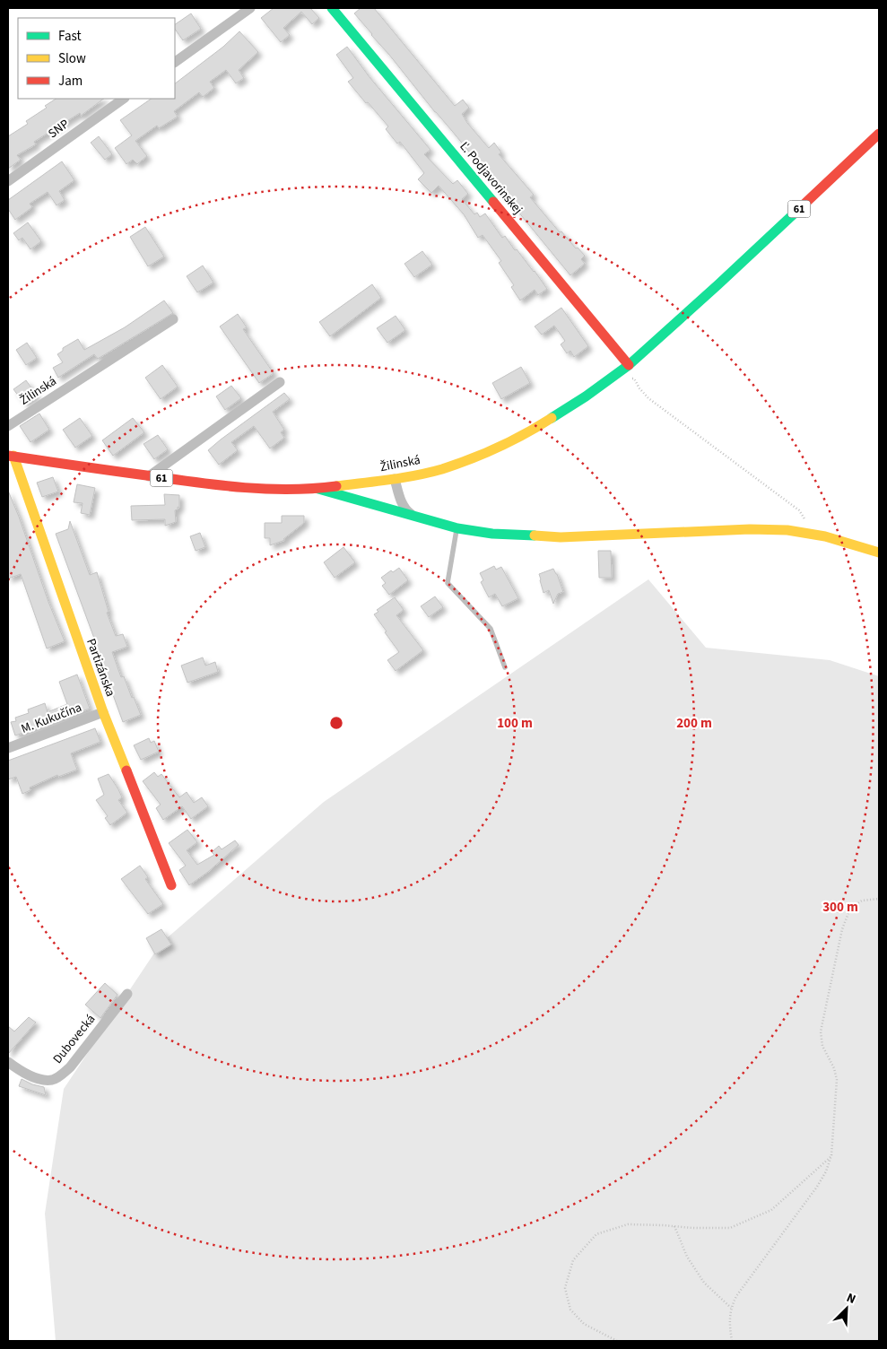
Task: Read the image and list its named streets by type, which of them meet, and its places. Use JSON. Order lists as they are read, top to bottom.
{
  "streets": {
    "street": [
      "SNP",
      "Ľ. Podjavorinskej",
      "61",
      "Žilinská",
      "Partizánska",
      "M. Kukučína",
      "Dubovecká"
    ]
  },
  "crossings": [
    ["Ľ. Podjavorinskej", "61"],
    ["Ľ. Podjavorinskej", "Žilinská"],
    ["61", "Žilinská"],
    ["Žilinská", "Partizánska"],
    ["Partizánska", "M. Kukučína"]
  ],
  "legend": ["Fast", "Slow", "Jam"],
  "north": "top right",
  "rings": ["100 m", "200 m", "300 m"]
}
